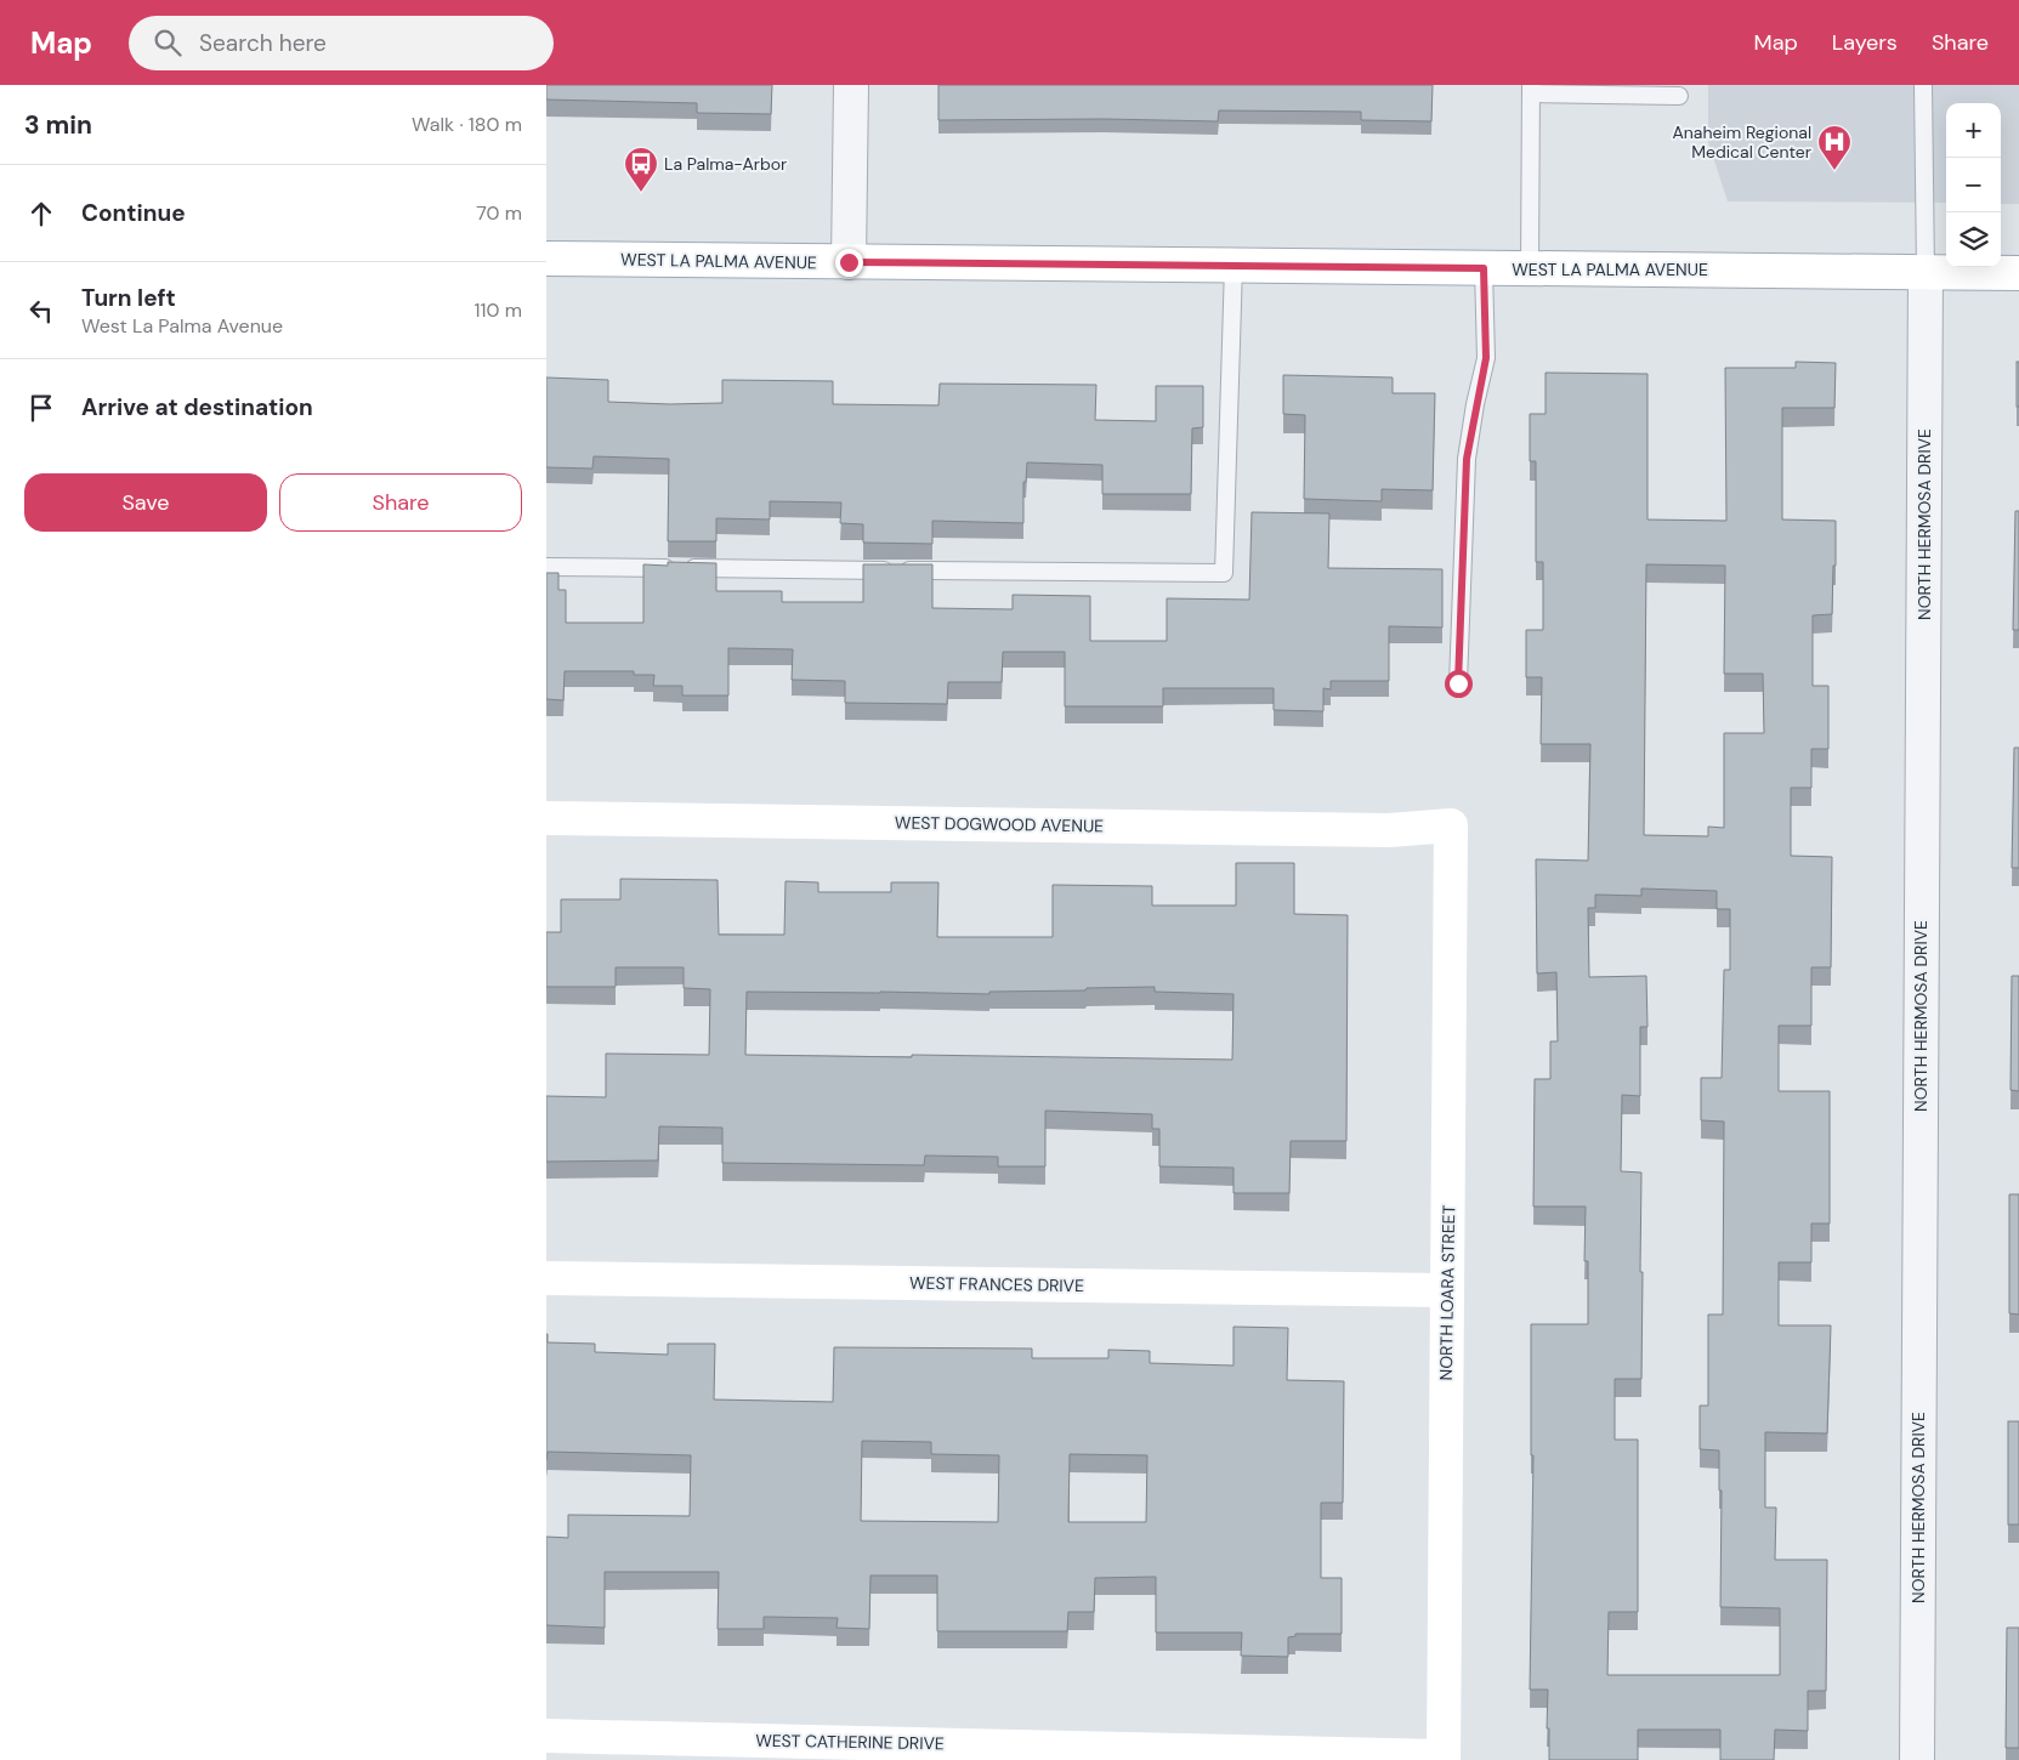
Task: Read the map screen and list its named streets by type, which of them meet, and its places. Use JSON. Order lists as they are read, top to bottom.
{
  "streets": {
    "street": [
      "WEST LA PALMA AVENUE",
      "NORTH HERMOSA DRIVE",
      "WEST DOGWOOD AVENUE",
      "WEST FRANCES DRIVE",
      "NORTH LOARA STREET",
      "WEST CATHERINE DRIVE"
    ]
  },
  "crossings": [
    ["WEST LA PALMA AVENUE", "NORTH HERMOSA DRIVE"],
    ["WEST DOGWOOD AVENUE", "NORTH LOARA STREET"],
    ["WEST FRANCES DRIVE", "NORTH LOARA STREET"],
    ["NORTH LOARA STREET", "WEST CATHERINE DRIVE"]
  ],
  "places": {
    "hospital": ["Anaheim Regional Medical Center"],
    "bus stop": ["La Palma-Arbor"]
  },
  "page": {
    "header": "Map",
    "search": "Search here",
    "nav": ["Map", "Layers", "Share"],
    "heading": ["3 min", "Walk · 180 m"],
    "map_buttons": ["+", "−"],
    "list": [
      ["Continue", "70 m"],
      ["Turn left", "West La Palma Avenue", "110 m"],
      "Arrive at destination"
    ],
    "buttons": ["Save", "Share"]
  }
}
